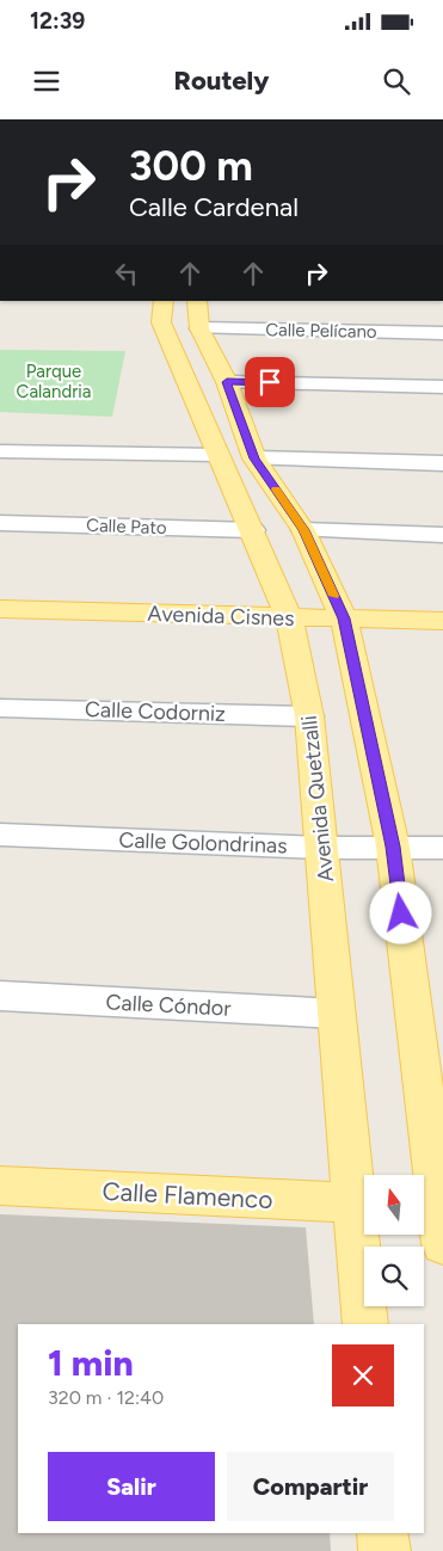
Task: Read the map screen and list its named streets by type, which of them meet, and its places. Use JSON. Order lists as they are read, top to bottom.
{
  "streets": {
    "main road": ["Avenida Cisnes", "Avenida Quetzalli", "Calle Flamenco"],
    "street": [
      "Calle Pelícano",
      "Calle Pato",
      "Calle Codorniz",
      "Calle Golondrinas",
      "Calle Cóndor"
    ]
  },
  "crossings": [
    ["Calle Pato", "Avenida Quetzalli"],
    ["Avenida Cisnes", "Avenida Quetzalli"],
    ["Calle Codorniz", "Avenida Quetzalli"],
    ["Avenida Quetzalli", "Calle Golondrinas"],
    ["Avenida Quetzalli", "Calle Cóndor"]
  ],
  "parks": ["Parque Calandria"],
  "north": "top",
  "page": {
    "status": "12:39",
    "header": "Routely",
    "turn": ["300 m", "Calle Cardenal"],
    "heading": ["1 min", "320 m · 12:40"],
    "buttons": ["Salir", "Compartir"]
  }
}
